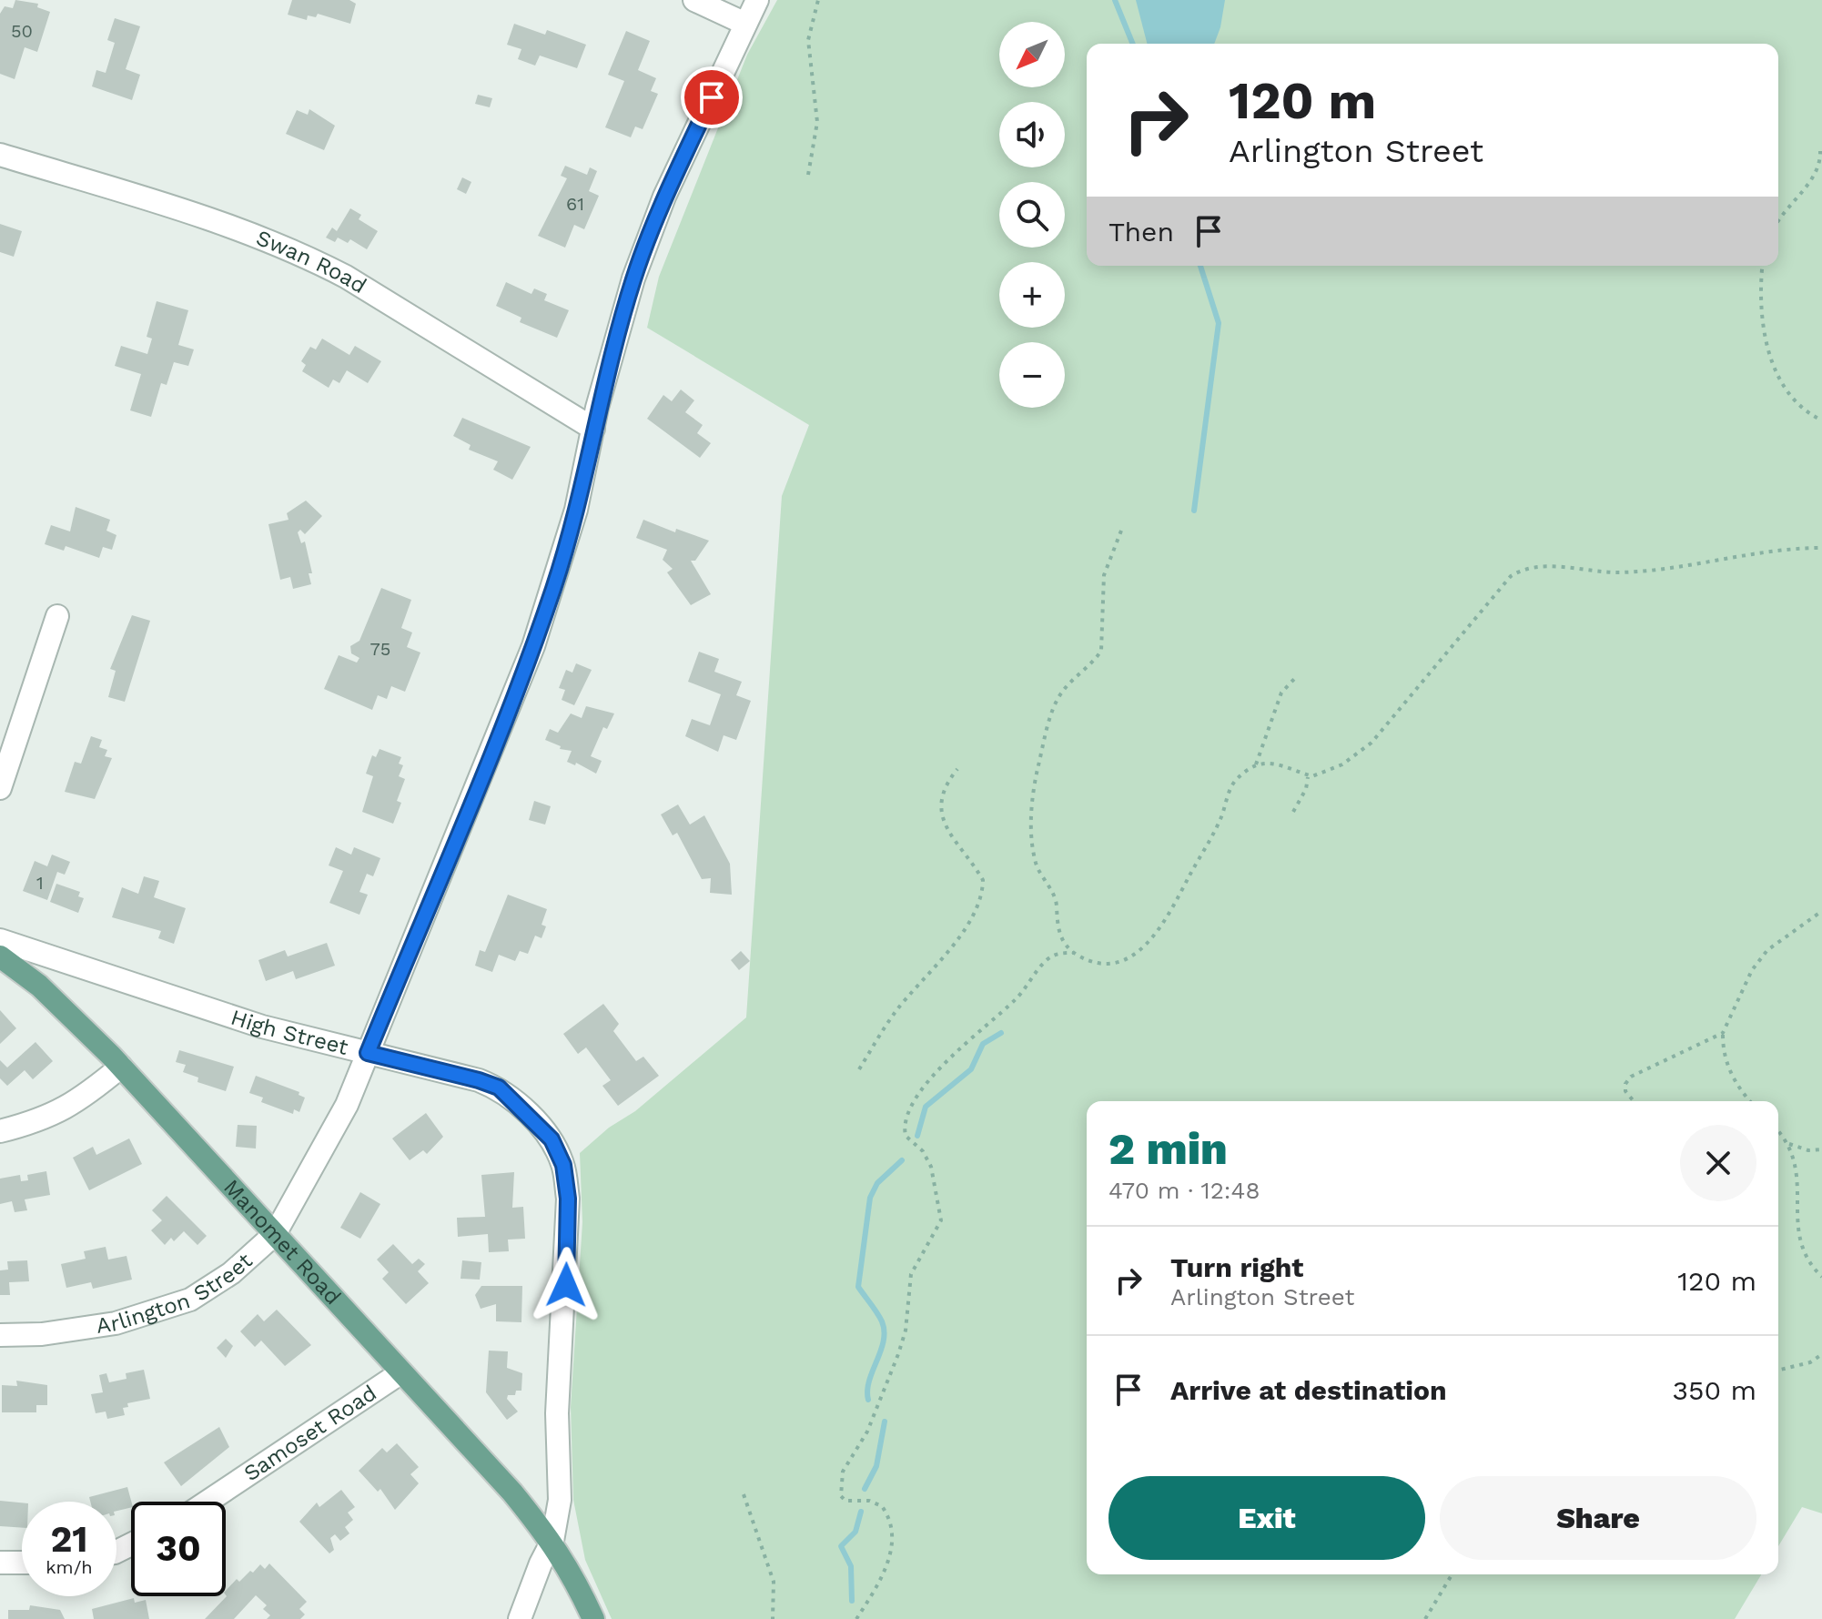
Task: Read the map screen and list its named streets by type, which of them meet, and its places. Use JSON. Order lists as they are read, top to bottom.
{
  "streets": {
    "main road": ["Manomet Road"],
    "street": [
      "Swan Road",
      "High Street",
      "Arlington Street",
      "Samoset Road"
    ]
  },
  "crossings": [
    ["Swan Road", "Arlington Street"],
    ["High Street", "Manomet Road"],
    ["High Street", "Arlington Street"],
    ["Manomet Road", "Arlington Street"],
    ["Manomet Road", "Samoset Road"]
  ],
  "house_numbers": [
    "50",
    "61",
    "75",
    "1"
  ],
  "north": "bottom left",
  "page": {
    "map_buttons": ["+", "−"],
    "turn": ["120 m", "Arlington Street"],
    "then": "Then",
    "heading": ["2 min", "470 m · 12:48"],
    "list": [
      {
        "name": "Turn right",
        "note": "Arlington Street",
        "value": "120 m"
      },
      {
        "name": "Arrive at destination",
        "value": "350 m"
      }
    ],
    "buttons": ["Exit", "Share"],
    "speed": "21 km/h",
    "limit": "30"
  }
}
